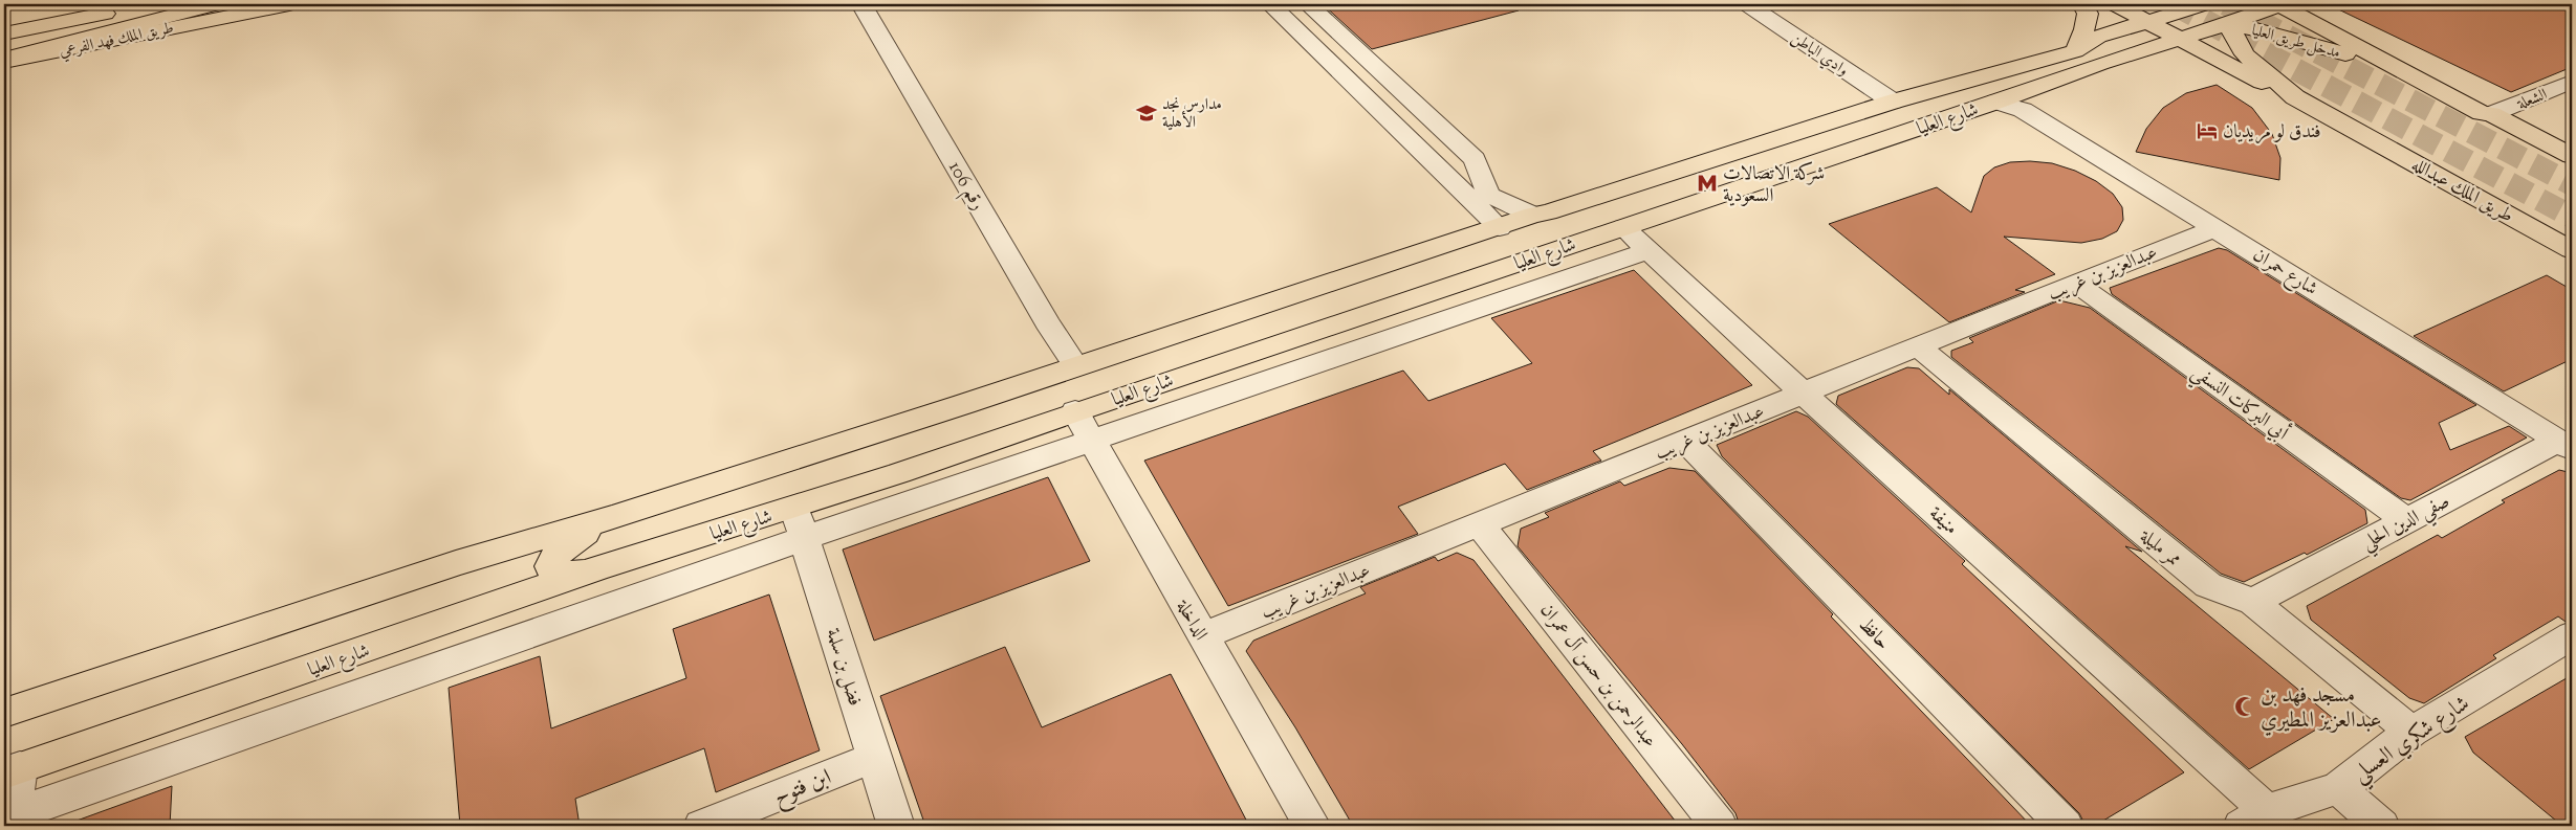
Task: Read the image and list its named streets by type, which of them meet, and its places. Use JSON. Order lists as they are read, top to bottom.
{
  "streets": {
    "main road": [
      "طريق الملك فهد الفرعي",
      "مدخل طريق العليا",
      "شارع العليا",
      "طريق الملك عبدالله"
    ],
    "street": [
      "وادي الباطن",
      "الشعلة",
      "رقم 106",
      "شارع حمران",
      "عبدالعزيز بن غريب",
      "أبي البركات النسفي",
      "منيفة",
      "صفي الدين الحلي",
      "ممر مليلة",
      "الداخلة",
      "حافظ",
      "فضل بن سلمة",
      "عبدالرحمن بن حسن آل عمران",
      "شارع شكري العسلي",
      "ابن فتوح"
    ]
  },
  "crossings": [
    ["مدخل طريق العليا", "شارع العليا"],
    ["وادي الباطن", "شارع العليا"],
    ["شارع العليا", "رقم 106"],
    ["شارع العليا", "شارع حمران"],
    ["شارع العليا", "منيفة"],
    ["شارع العليا", "الداخلة"],
    ["شارع العليا", "فضل بن سلمة"],
    ["شارع حمران", "عبدالعزيز بن غريب"],
    ["شارع حمران", "صفي الدين الحلي"],
    ["عبدالعزيز بن غريب", "أبي البركات النسفي"],
    ["عبدالعزيز بن غريب", "منيفة"],
    ["عبدالعزيز بن غريب", "ممر مليلة"],
    ["عبدالعزيز بن غريب", "الداخلة"],
    ["عبدالعزيز بن غريب", "حافظ"],
    ["عبدالعزيز بن غريب", "عبدالرحمن بن حسن آل عمران"],
    ["أبي البركات النسفي", "صفي الدين الحلي"],
    ["منيفة", "شارع شكري العسلي"],
    ["صفي الدين الحلي", "ممر مليلة"],
    ["ممر مليلة", "شارع شكري العسلي"],
    ["فضل بن سلمة", "ابن فتوح"]
  ],
  "places": {
    "school or university": ["مدارس نجد الأهلية"],
    "hotel": ["فندق لو مريديان"],
    "metro station": ["شركة الاتصالات السعودية"],
    "mosque": ["مسجد فهد بن عبدالعزيز المطيري"]
  }
}
